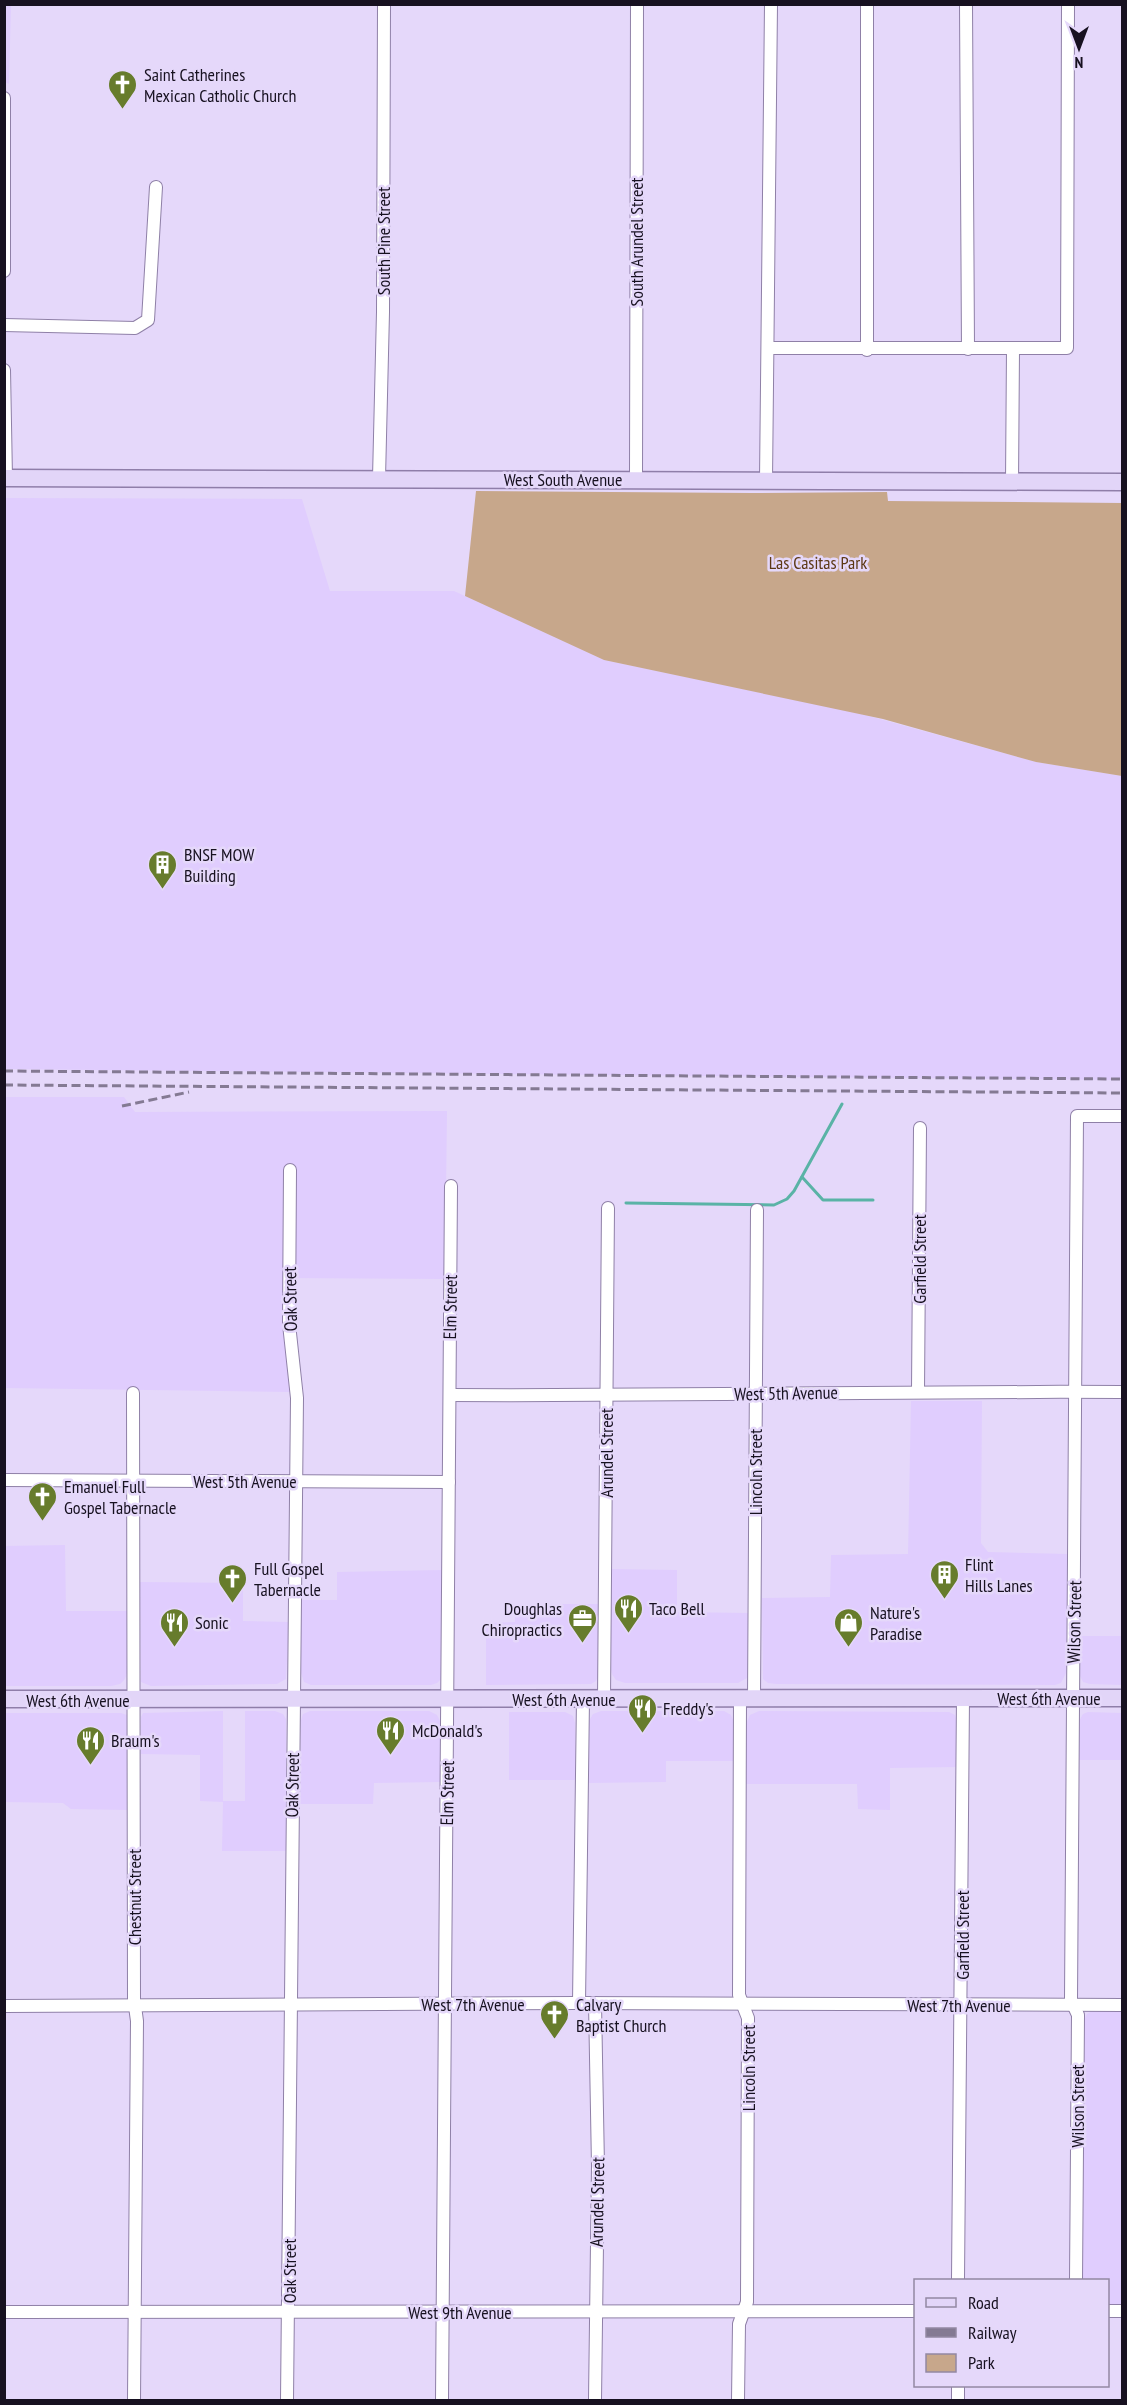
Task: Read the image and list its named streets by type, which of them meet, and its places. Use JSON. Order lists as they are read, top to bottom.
{
  "streets": {
    "main road": ["West South Avenue", "West 6th Avenue"],
    "street": [
      "South Pine Street",
      "South Arundel Street",
      "Garfield Street",
      "Oak Street",
      "Elm Street",
      "West 5th Avenue",
      "Arundel Street",
      "Lincoln Street",
      "Wilson Street",
      "Chestnut Street",
      "West 7th Avenue",
      "West 9th Avenue"
    ]
  },
  "crossings": [
    ["South Pine Street", "West South Avenue"],
    ["South Arundel Street", "West South Avenue"],
    ["Garfield Street", "West 5th Avenue"],
    ["Garfield Street", "West 6th Avenue"],
    ["Garfield Street", "West 7th Avenue"],
    ["Oak Street", "West 5th Avenue"],
    ["Oak Street", "West 6th Avenue"],
    ["Oak Street", "West 7th Avenue"],
    ["Oak Street", "West 9th Avenue"],
    ["Elm Street", "West 5th Avenue"],
    ["Elm Street", "West 6th Avenue"],
    ["Elm Street", "West 7th Avenue"],
    ["Elm Street", "West 9th Avenue"],
    ["West 5th Avenue", "Arundel Street"],
    ["West 5th Avenue", "Lincoln Street"],
    ["West 5th Avenue", "Wilson Street"],
    ["West 5th Avenue", "Chestnut Street"],
    ["Arundel Street", "West 6th Avenue"],
    ["Arundel Street", "West 7th Avenue"],
    ["Arundel Street", "West 9th Avenue"],
    ["Lincoln Street", "West 6th Avenue"],
    ["Lincoln Street", "West 7th Avenue"],
    ["Lincoln Street", "West 9th Avenue"],
    ["Wilson Street", "West 6th Avenue"],
    ["Wilson Street", "West 7th Avenue"],
    ["West 6th Avenue", "Chestnut Street"],
    ["Chestnut Street", "West 7th Avenue"],
    ["Chestnut Street", "West 9th Avenue"]
  ],
  "parks": ["Las Casitas Park"],
  "places": {
    "church": [
      "Saint Catherines Mexican Catholic Church",
      "Emanuel Full Gospel Tabernacle",
      "Full Gospel Tabernacle",
      "Calvary Baptist Church"
    ],
    "building": ["BNSF MOW Building", "Flint Hills Lanes"],
    "restaurant": [
      "Taco Bell",
      "Sonic",
      "Freddy's",
      "McDonald's",
      "Braum's"
    ],
    "office": ["Doughlas Chiropractics"],
    "shop": ["Nature's Paradise"]
  },
  "legend": ["Road", "Railway", "Park"],
  "north": "bottom"
}
